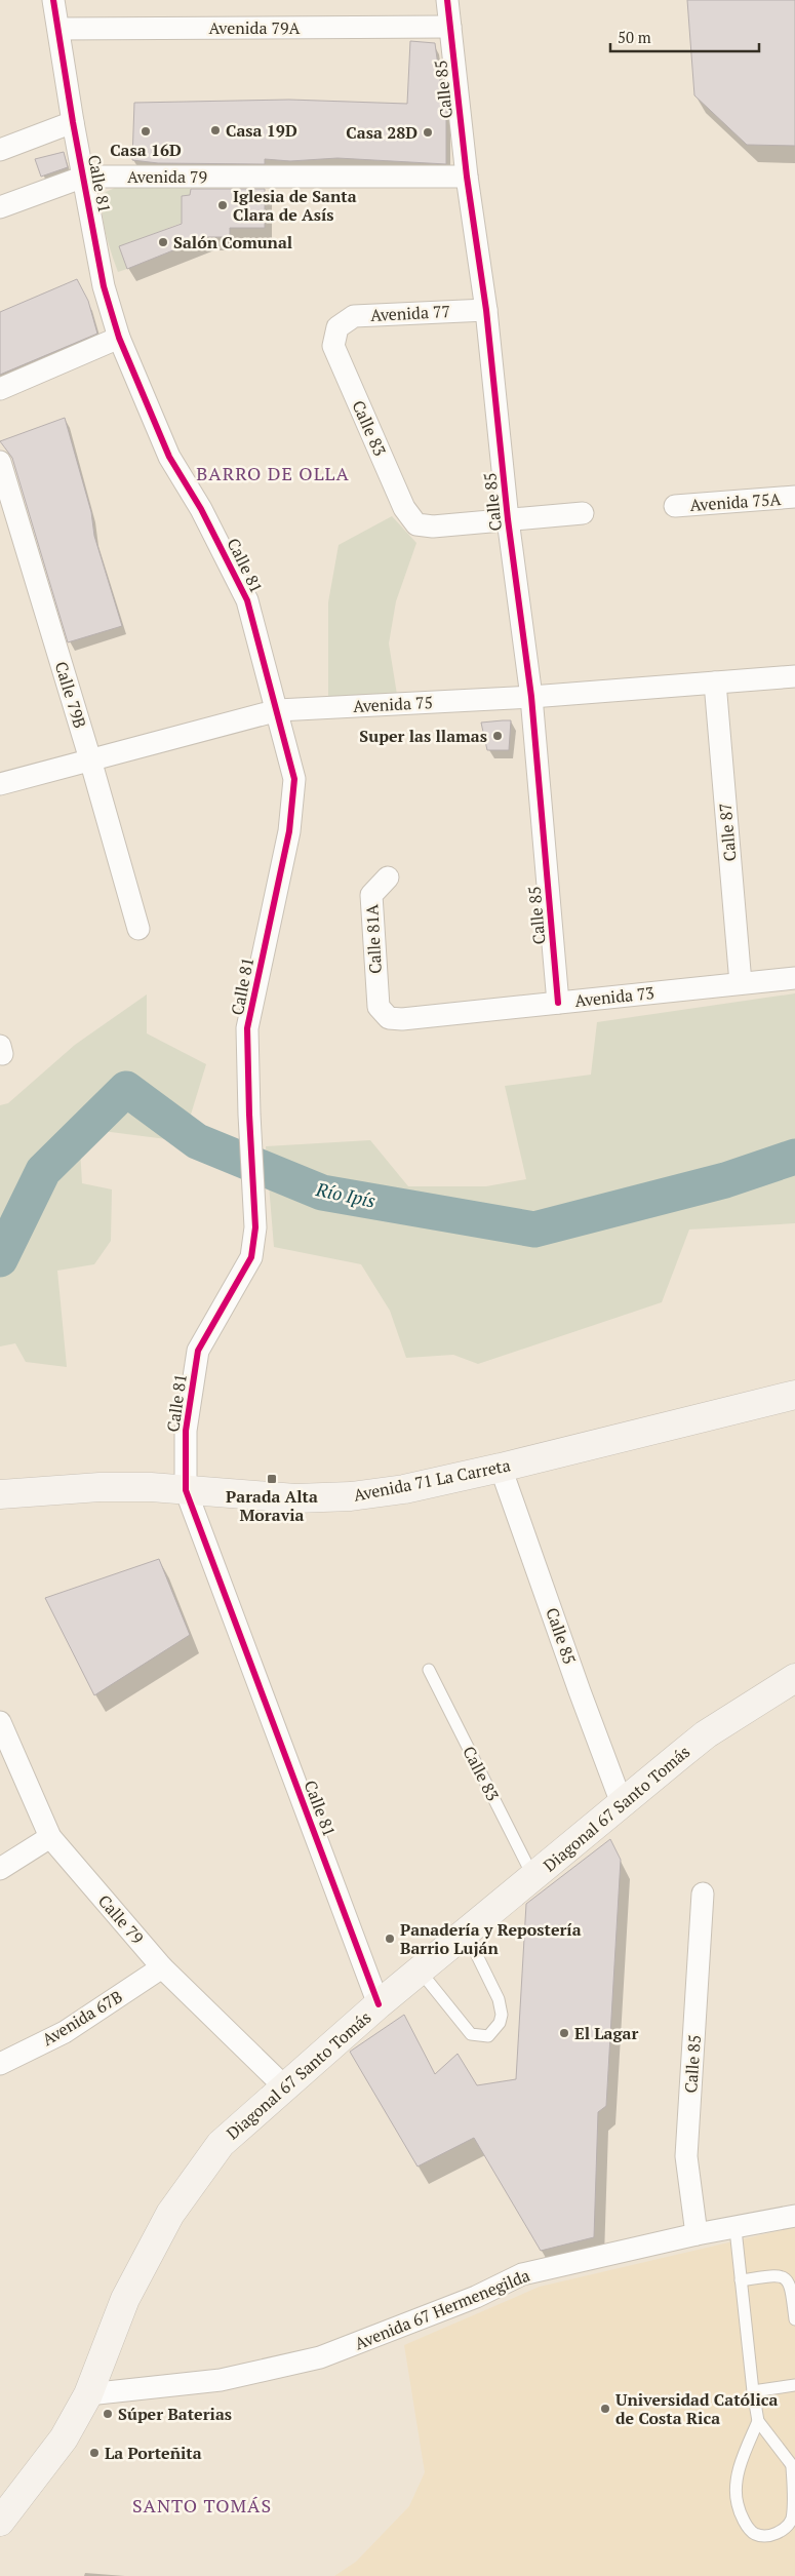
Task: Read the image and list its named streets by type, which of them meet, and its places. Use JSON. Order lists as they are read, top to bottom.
{
  "streets": {
    "main road": ["Avenida 71 La Carreta", "Diagonal 67 Santo Tomás"],
    "street": [
      "Avenida 79A",
      "Calle 85",
      "Avenida 79",
      "Calle 81",
      "Avenida 77",
      "Calle 83",
      "Avenida 75A",
      "Calle 79B",
      "Avenida 75",
      "Calle 87",
      "Calle 81A",
      "Avenida 73",
      "Calle 79",
      "Avenida 67B",
      "Avenida 67 Hermenegilda"
    ]
  },
  "crossings": [
    ["Avenida 79A", "Calle 85"],
    ["Avenida 79A", "Calle 81"],
    ["Calle 85", "Avenida 79"],
    ["Calle 85", "Avenida 77"],
    ["Calle 85", "Calle 83"],
    ["Calle 85", "Avenida 75"],
    ["Calle 85", "Avenida 73"],
    ["Calle 85", "Avenida 71 La Carreta"],
    ["Calle 85", "Diagonal 67 Santo Tomás"],
    ["Calle 85", "Avenida 67 Hermenegilda"],
    ["Avenida 79", "Calle 81"],
    ["Calle 81", "Avenida 75"],
    ["Calle 81", "Avenida 71 La Carreta"],
    ["Calle 81", "Diagonal 67 Santo Tomás"],
    ["Avenida 77", "Calle 83"],
    ["Calle 83", "Diagonal 67 Santo Tomás"],
    ["Calle 79B", "Avenida 75"],
    ["Avenida 75", "Calle 87"],
    ["Calle 87", "Avenida 73"],
    ["Calle 81A", "Avenida 73"],
    ["Diagonal 67 Santo Tomás", "Calle 79"],
    ["Diagonal 67 Santo Tomás", "Avenida 67 Hermenegilda"],
    ["Calle 79", "Avenida 67B"]
  ],
  "districts": ["BARRO DE OLLA", "SANTO TOMÁS"],
  "water": ["Río Ipís"],
  "places": {
    "other": [
      "Casa 19D",
      "Casa 16D",
      "Casa 28D",
      "Iglesia de Santa Clara de Asís",
      "Salón Comunal",
      "Super las llamas",
      "Panadería y Repostería Barrio Luján",
      "El Lagar",
      "Universidad Católica de Costa Rica",
      "Súper Baterias",
      "La Porteñita"
    ],
    "transit": ["Parada Alta Moravia"]
  },
  "scale_bar": "50 m"
}
